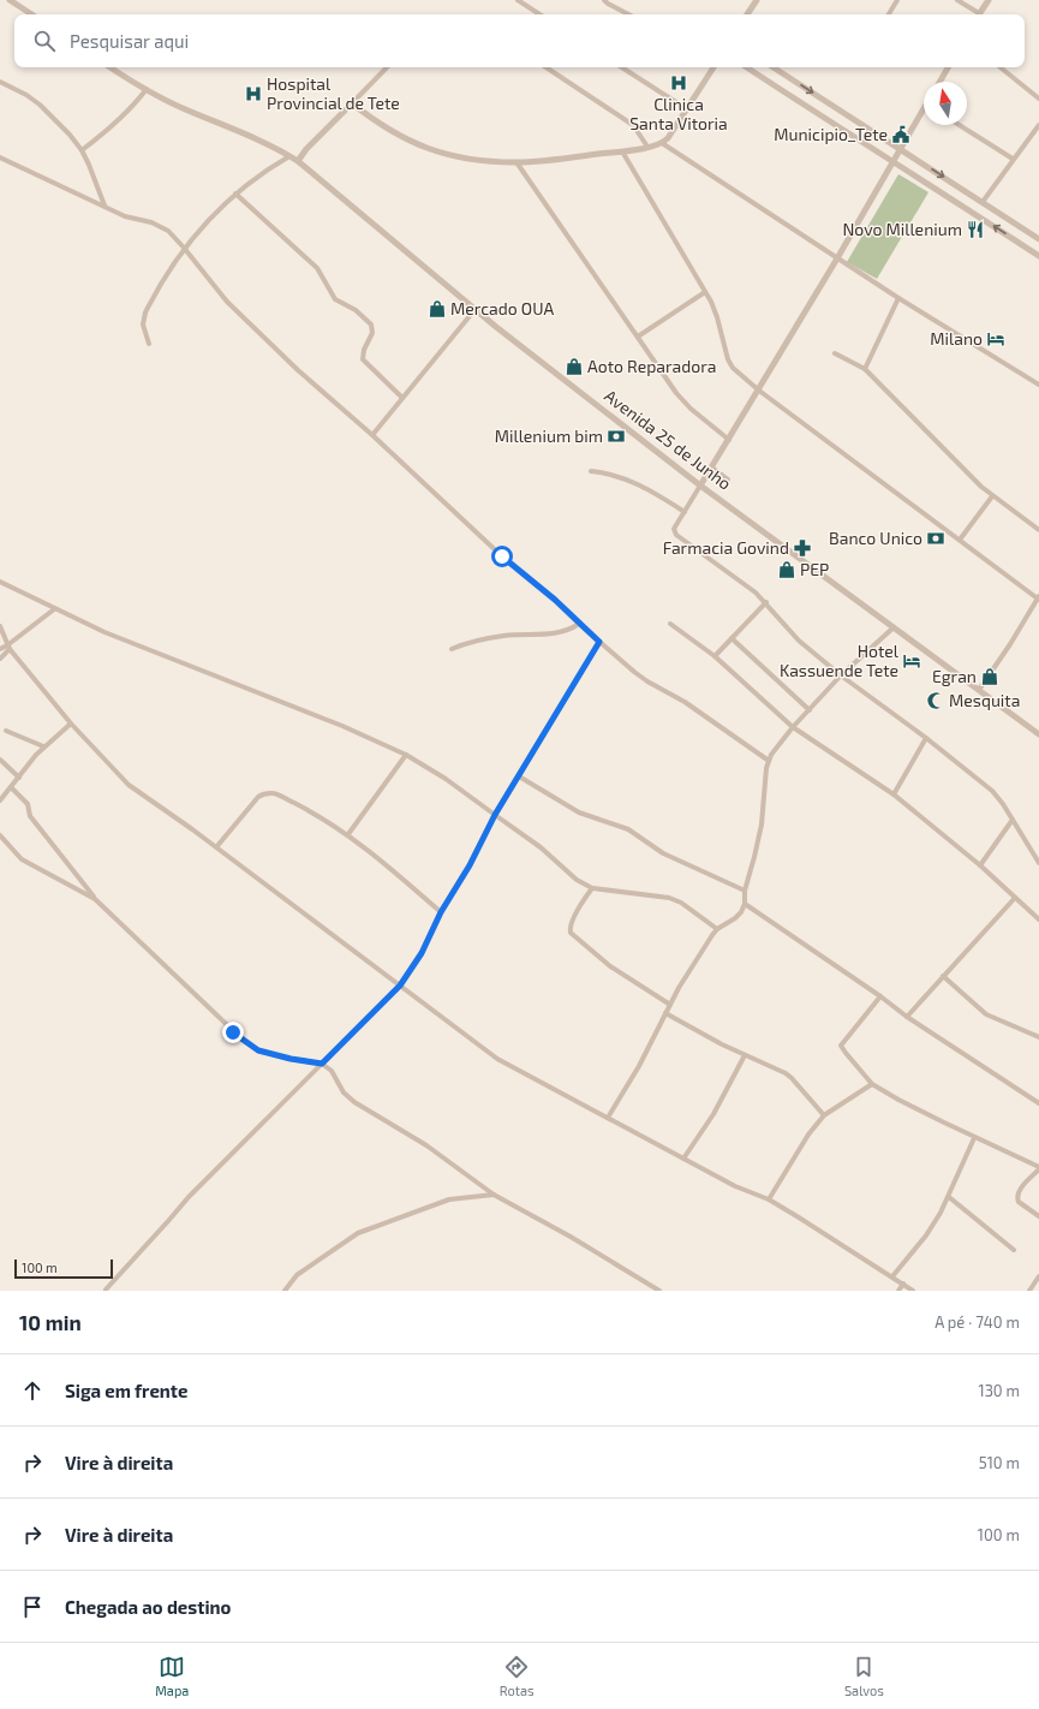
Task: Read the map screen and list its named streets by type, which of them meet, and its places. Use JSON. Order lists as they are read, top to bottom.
{
  "streets": {
    "street": ["Avenida 25 de Junho"]
  },
  "places": {
    "hospital": ["Clinica Santa Vitoria", "Hospital Provincial de Tete"],
    "public building": ["Municipio_Tete"],
    "restaurant": ["Novo Millenium"],
    "shop": [
      "Mercado OUA",
      "Aoto Reparadora",
      "PEP",
      "Egran"
    ],
    "hotel": ["Milano", "Hotel Kassuende Tete"],
    "bank": ["Millenium bim", "Banco Unico"],
    "pharmacy": ["Farmacia Govind"],
    "mosque": ["Mesquita"]
  },
  "scale_bar": "100 m",
  "north": "top",
  "page": {
    "search": "Pesquisar aqui",
    "scale": "100 m",
    "heading": ["10 min", "A pé · 740 m"],
    "list": [
      ["Siga em frente", "130 m"],
      ["Vire à direita", "510 m"],
      ["Vire à direita", "100 m"],
      "Chegada ao destino"
    ],
    "nav": ["Mapa", "Rotas", "Salvos"]
  }
}
